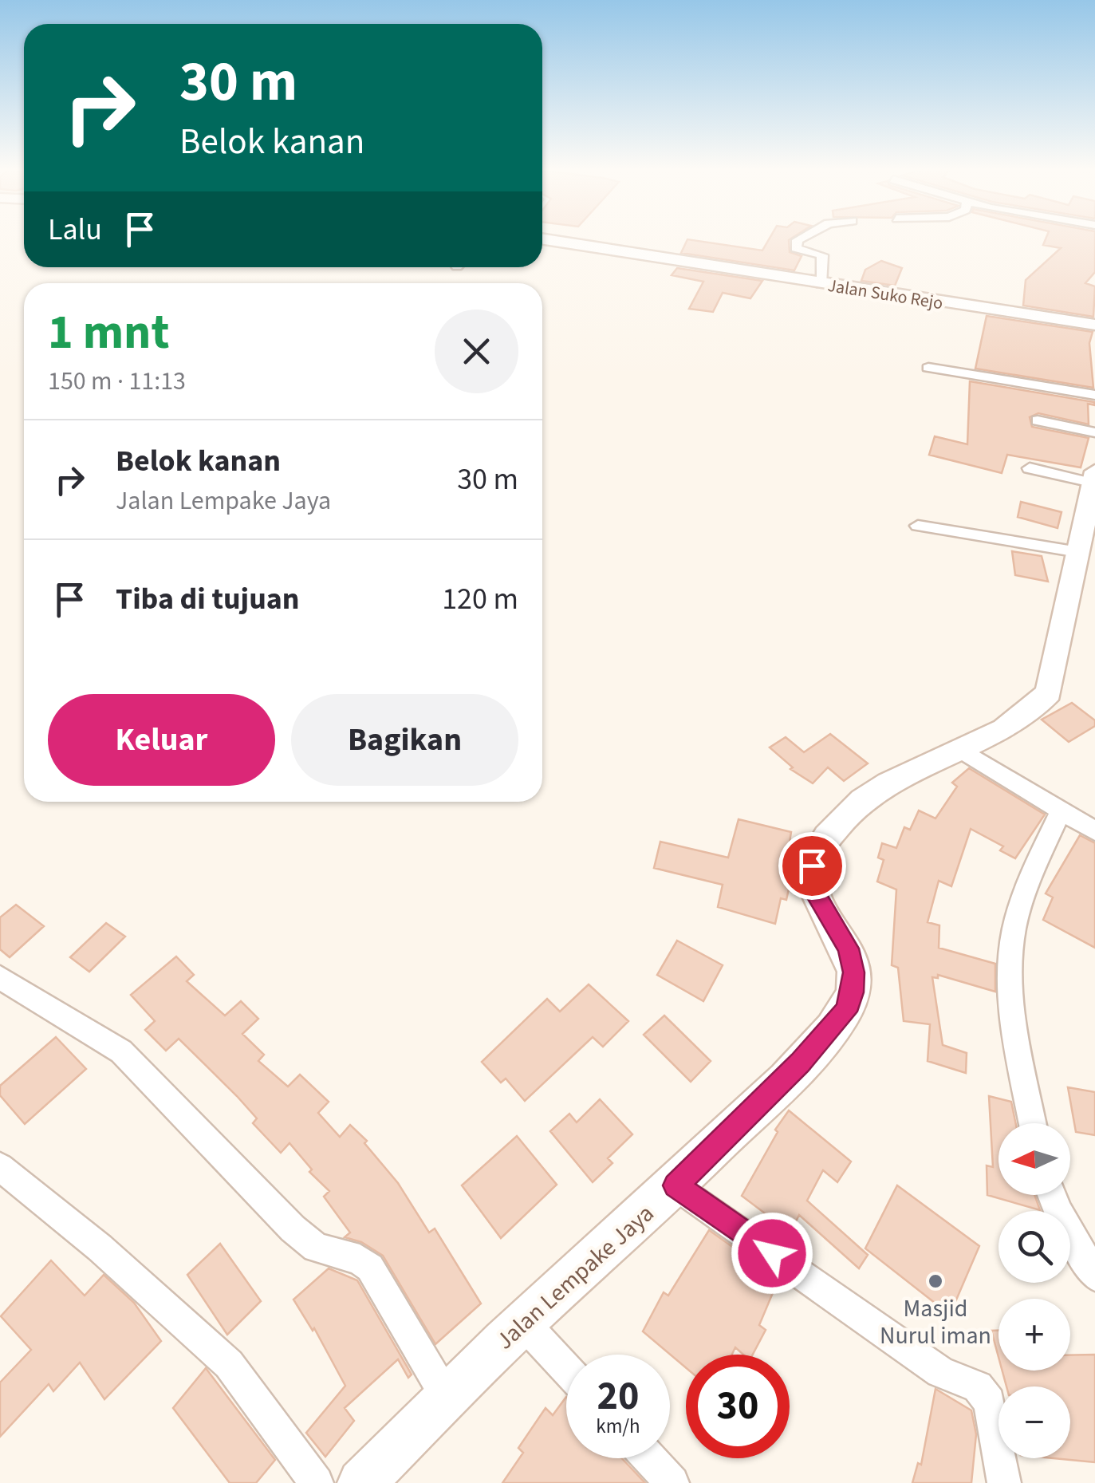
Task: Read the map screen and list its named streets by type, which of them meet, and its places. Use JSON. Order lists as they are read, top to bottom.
{
  "streets": {
    "street": ["Jalan Suko Rejo", "Jalan Lempake Jaya"]
  },
  "places": ["Masjid Nurul iman"],
  "north": "left",
  "page": {
    "turn": ["30 m", "Belok kanan"],
    "then": "Lalu",
    "heading": ["1 mnt", "150 m · 11:13"],
    "list": [
      {
        "name": "Belok kanan",
        "note": "Jalan Lempake Jaya",
        "value": "30 m"
      },
      {
        "name": "Tiba di tujuan",
        "value": "120 m"
      }
    ],
    "buttons": ["Keluar", "Bagikan"],
    "map_buttons": ["+", "−"],
    "speed": "20 km/h",
    "limit": "30"
  }
}
